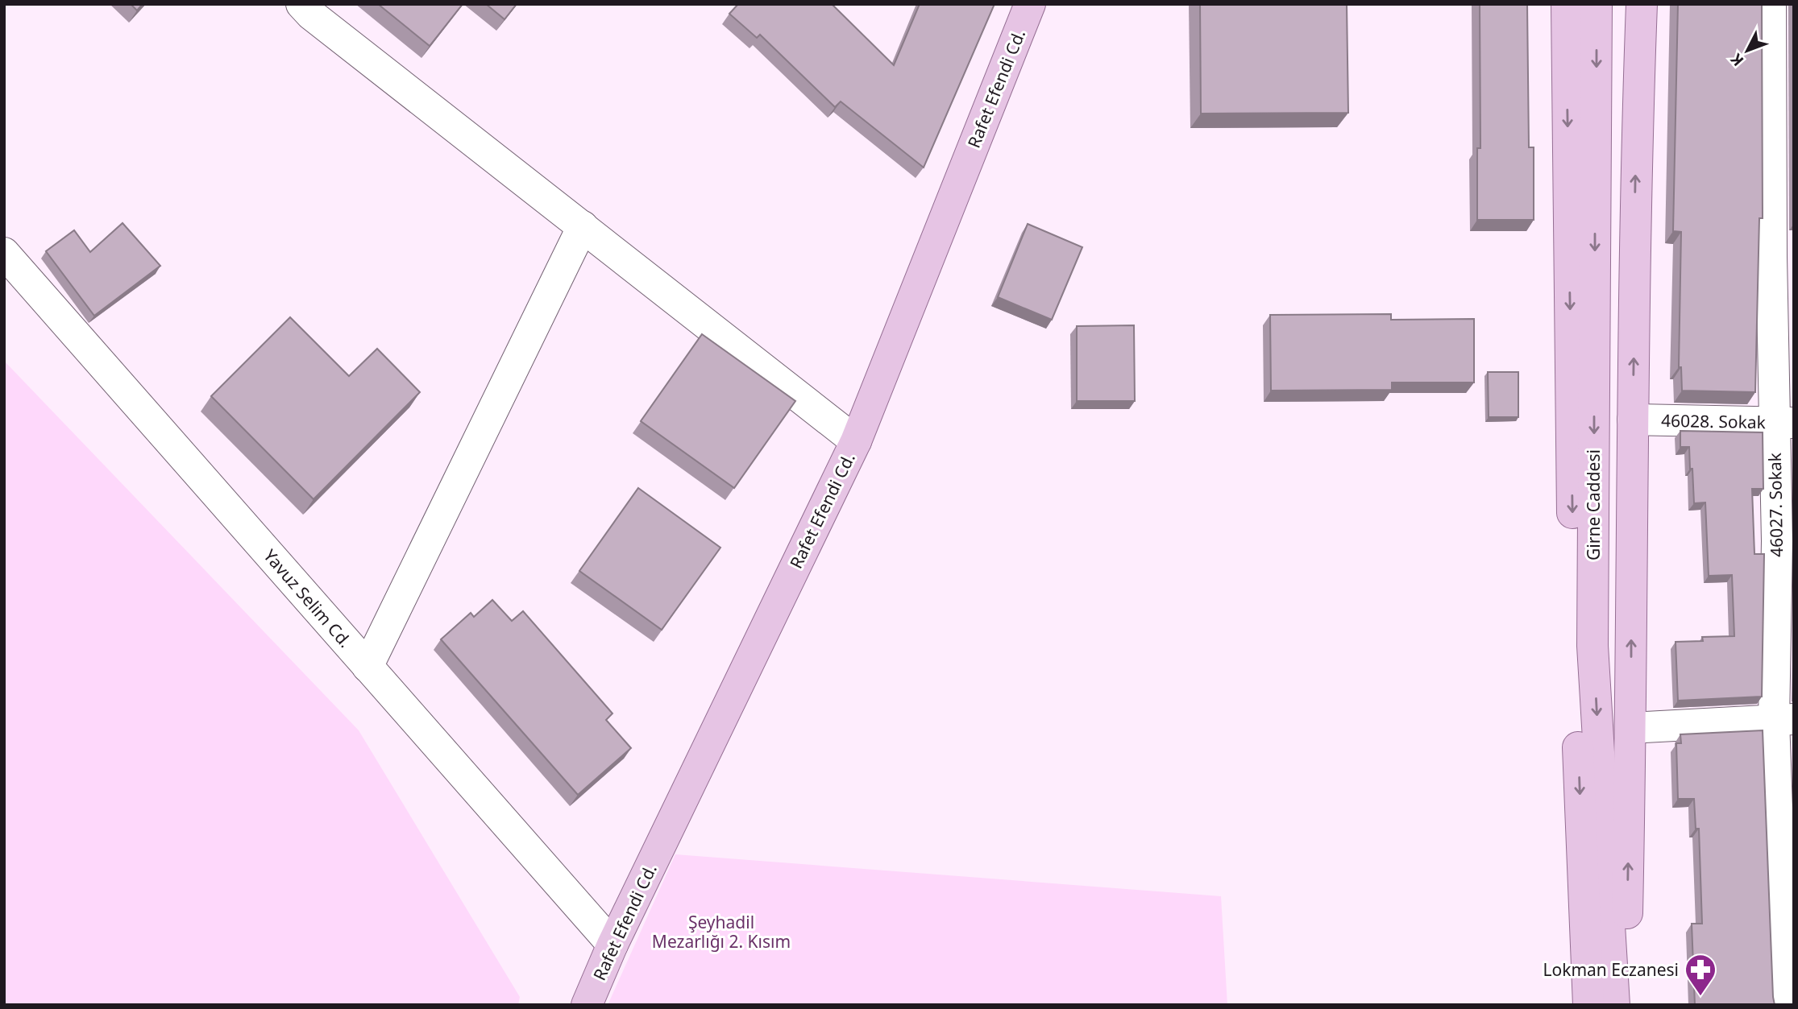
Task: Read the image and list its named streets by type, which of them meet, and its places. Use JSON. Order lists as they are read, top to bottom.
{
  "streets": {
    "main road": ["Rafet Efendi Cd.", "Girne Caddesi"],
    "street": ["46028. Sokak", "46027. Sokak", "Yavuz Selim Cd."]
  },
  "crossings": [
    ["Rafet Efendi Cd.", "Yavuz Selim Cd."],
    ["46028. Sokak", "46027. Sokak"]
  ],
  "parks": ["Şeyhadil Mezarlığı 2. Kısım"],
  "places": {
    "pharmacy": ["Lokman Eczanesi"]
  },
  "north": "bottom left"
}
